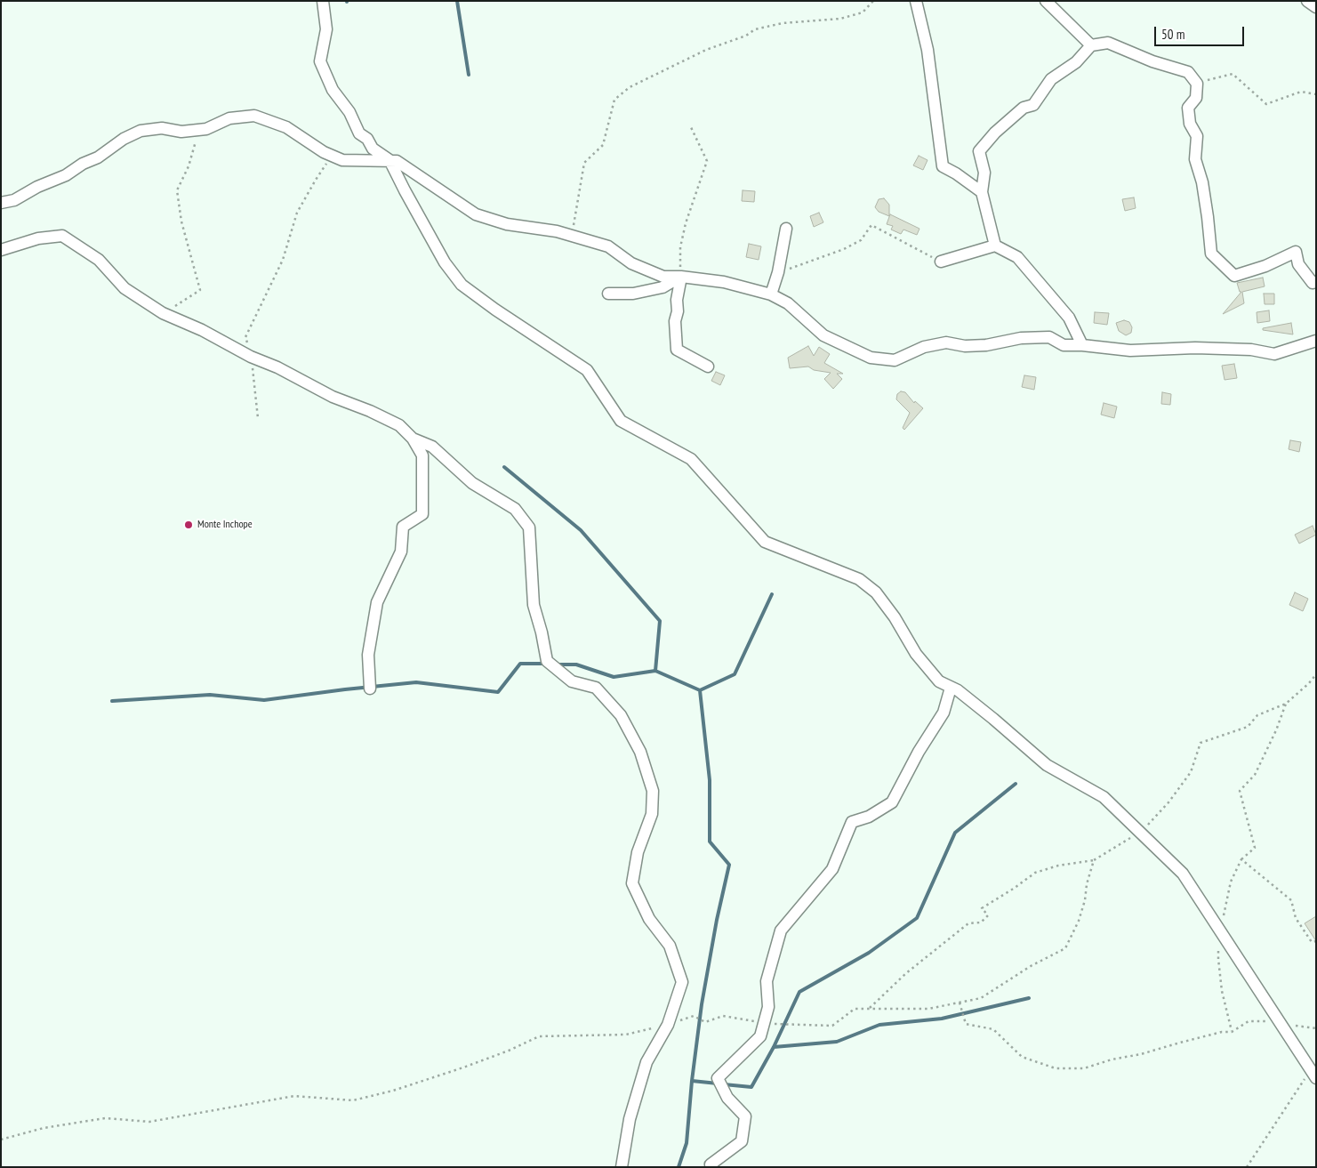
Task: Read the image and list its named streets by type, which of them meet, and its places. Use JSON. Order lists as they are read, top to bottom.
{
  "places": ["Monte Inchope"],
  "scale_bar": "50 m"
}
